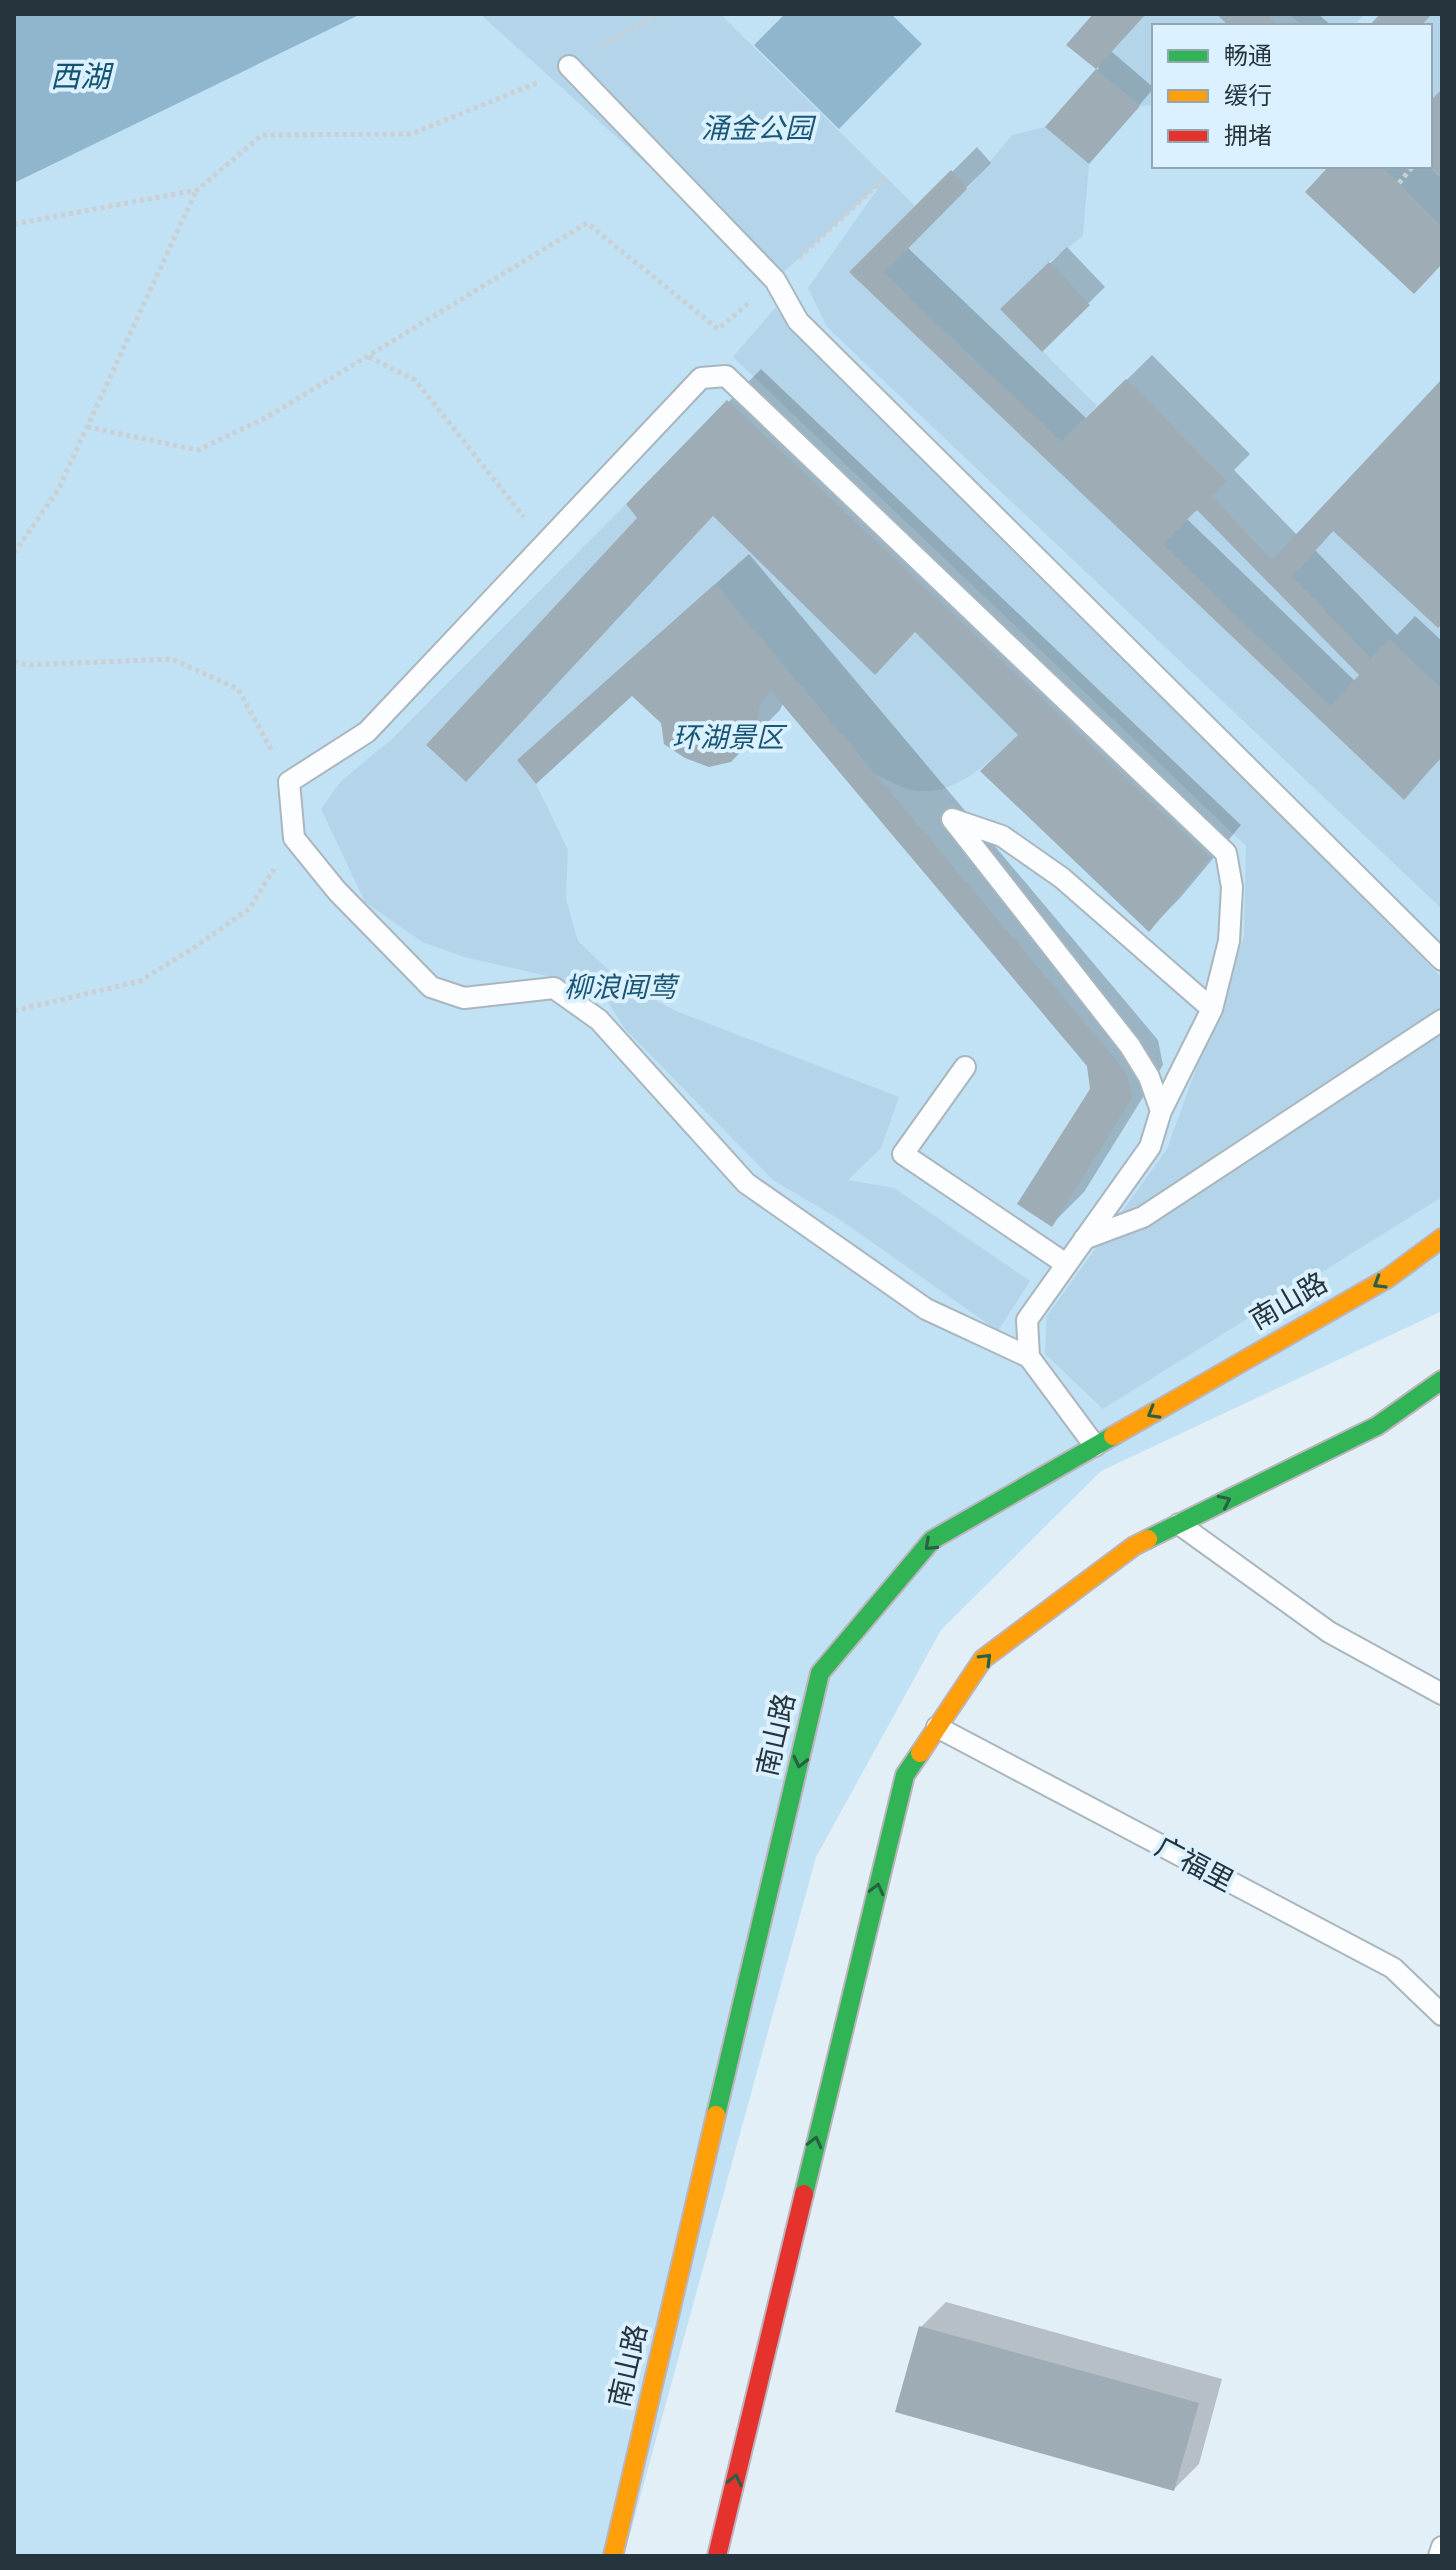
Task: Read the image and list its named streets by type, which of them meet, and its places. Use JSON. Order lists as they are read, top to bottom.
{
  "streets": {
    "main road": ["南山路"],
    "lane": ["广福里"]
  },
  "water": ["西湖"],
  "parks": ["涌金公园", "环湖景区", "柳浪闻莺"],
  "legend": ["畅通", "缓行", "拥堵"]
}
